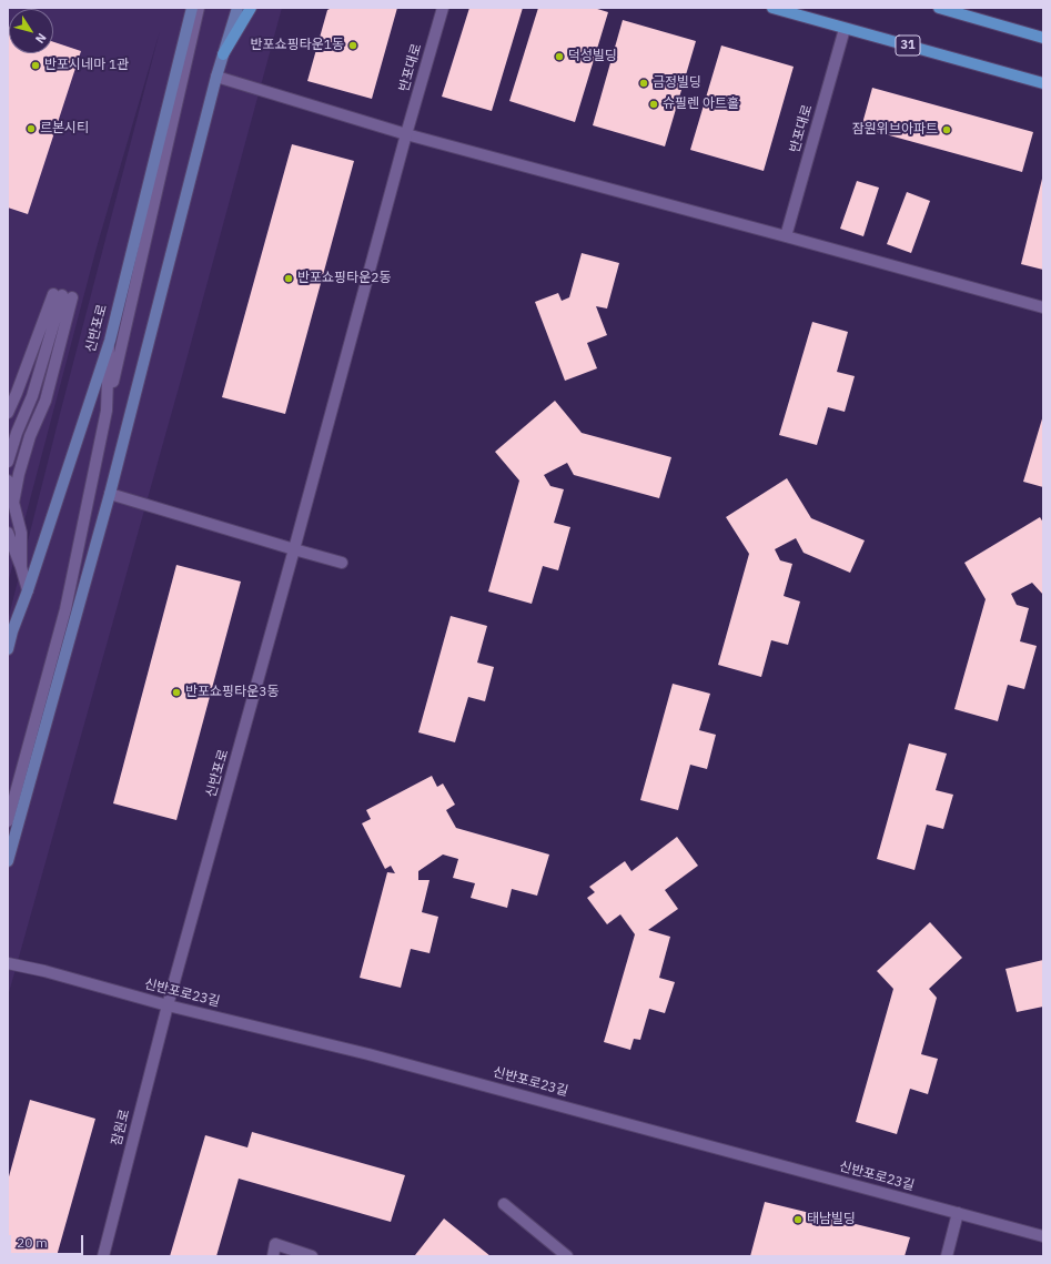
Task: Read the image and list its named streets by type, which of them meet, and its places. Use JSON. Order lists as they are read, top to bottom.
{
  "streets": {
    "main road": ["31", "신반포로"],
    "street": ["반포대로", "신반포로23길", "잠원로"]
  },
  "crossings": [
    ["31", "반포대로"],
    ["반포대로", "신반포로"],
    ["신반포로", "신반포로23길"],
    ["신반포로", "잠원로"],
    ["신반포로23길", "잠원로"]
  ],
  "places": [
    "반포쇼핑타운1동",
    "덕성빌딩",
    "반포시네마 1관",
    "금정빌딩",
    "슈필렌 아트홀",
    "르본시티",
    "잠원위브아파트",
    "반포쇼핑타운2동",
    "반포쇼핑타운3동",
    "태남빌딩"
  ],
  "scale_bar": "20 m",
  "north": "bottom right"
}
